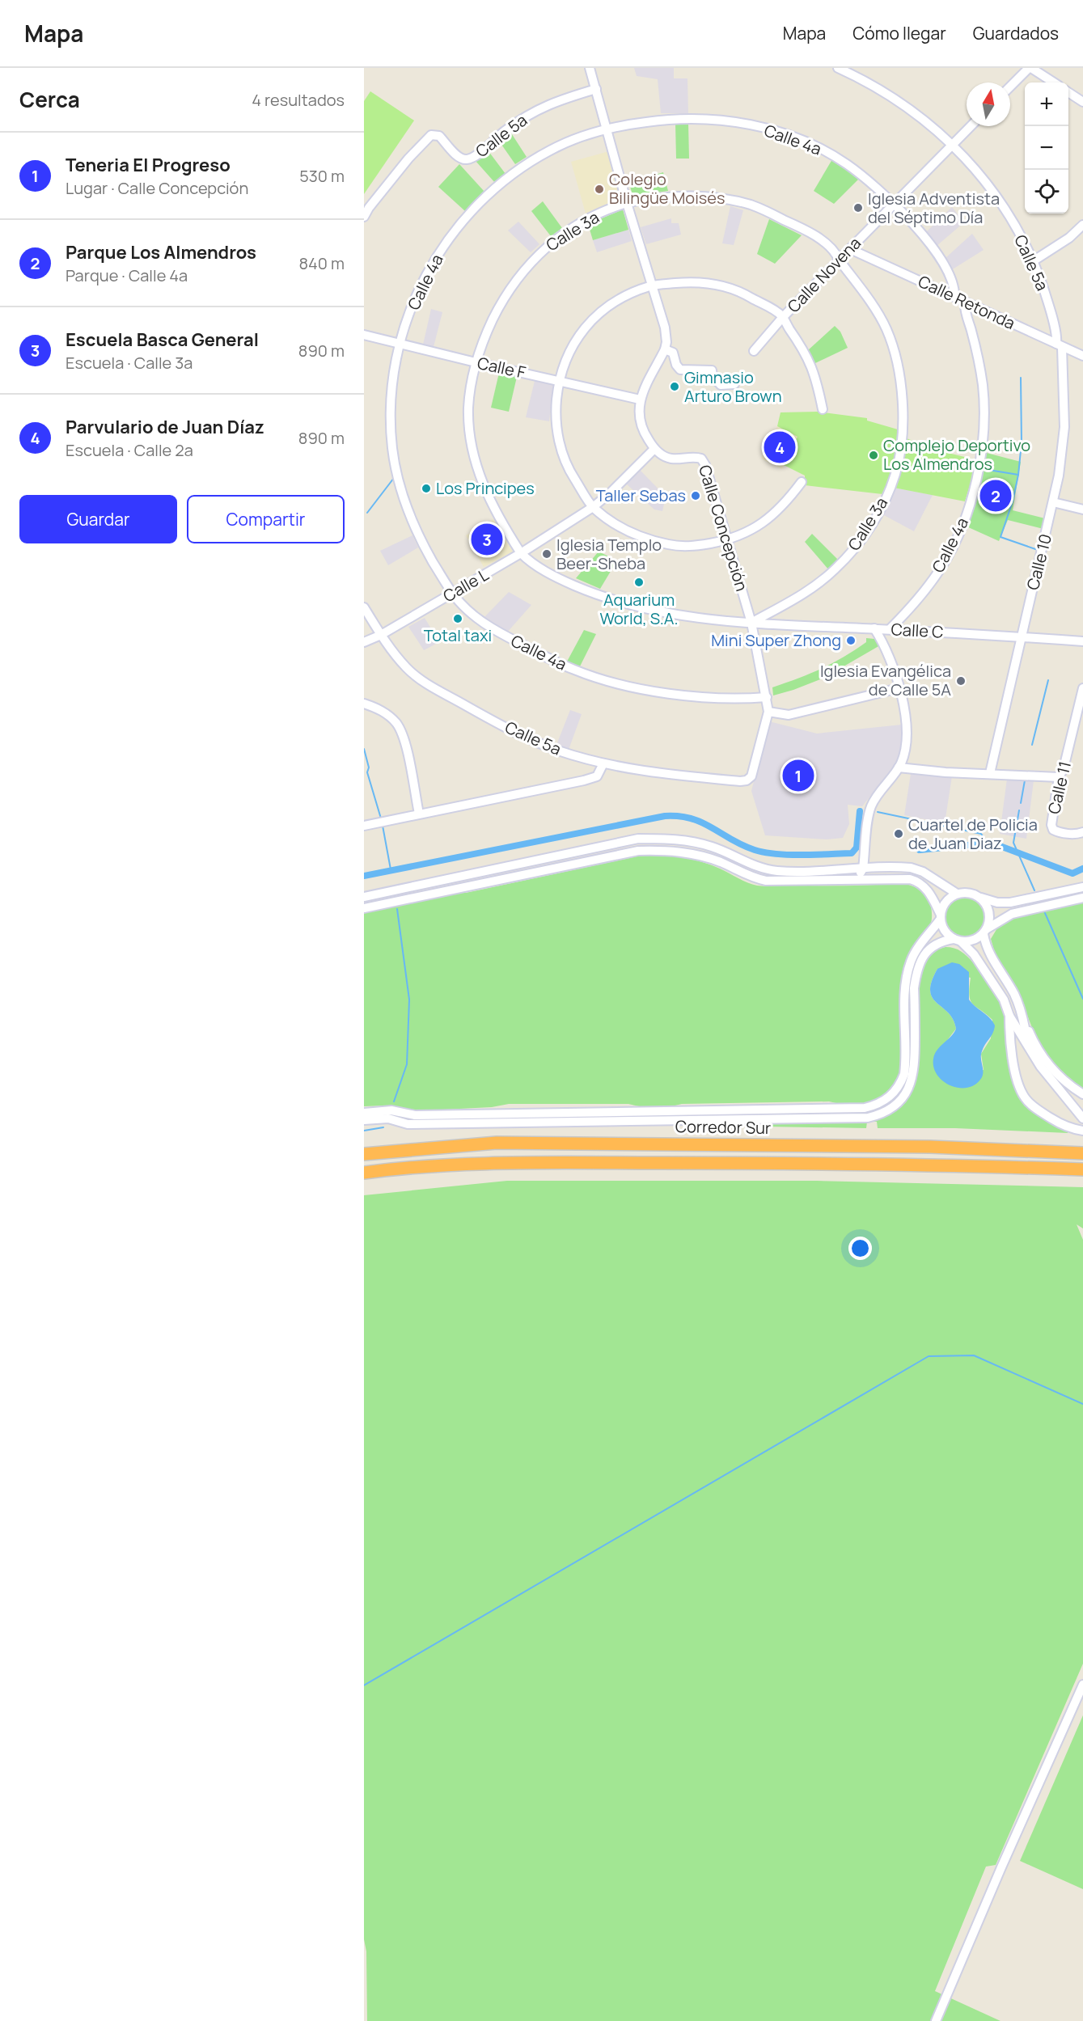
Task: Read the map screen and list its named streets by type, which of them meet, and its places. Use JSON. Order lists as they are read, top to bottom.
{
  "streets": {
    "highway": ["Corredor Sur"],
    "street": [
      "Calle 5a",
      "Calle 4a",
      "Calle 3a",
      "Calle Novena",
      "Calle Retonda",
      "Calle F",
      "Calle Concepción",
      "Calle 10",
      "Calle L",
      "Calle C",
      "Calle 11"
    ]
  },
  "crossings": [
    ["Calle 5a", "Calle Novena"],
    ["Calle 5a", "Calle Retonda"],
    ["Calle 5a", "Calle Concepción"],
    ["Calle 5a", "Calle 10"],
    ["Calle 5a", "Calle L"],
    ["Calle 4a", "Calle Novena"],
    ["Calle 4a", "Calle Retonda"],
    ["Calle 4a", "Calle F"],
    ["Calle 4a", "Calle Concepción"],
    ["Calle 4a", "Calle L"],
    ["Calle 4a", "Calle C"],
    ["Calle 3a", "Calle Novena"],
    ["Calle 3a", "Calle F"],
    ["Calle 3a", "Calle Concepción"],
    ["Calle 3a", "Calle L"],
    ["Calle 3a", "Calle C"],
    ["Calle Novena", "Calle Retonda"],
    ["Calle Retonda", "Calle 10"],
    ["Calle Concepción", "Calle L"],
    ["Calle Concepción", "Calle C"],
    ["Calle 10", "Calle C"]
  ],
  "places": [
    "Colegio Bilingüe Moisés",
    "Iglesia Adventista del Séptimo Día",
    "Gimnasio Arturo Brown",
    "Complejo Deportivo Los Almendros",
    "Los Principes",
    "Taller Sebas",
    "Iglesia Templo Beer-Sheba",
    "Aquarium World, S.A.",
    "Total taxi",
    "Mini Super Zhong",
    "Iglesia Evangélica de Calle 5A",
    "Cuartel de Policia de Juan Diaz"
  ],
  "north": "top",
  "page": {
    "header": "Mapa",
    "nav": ["Mapa", "Cómo llegar", "Guardados"],
    "heading": ["Cerca", "4 resultados"],
    "map_buttons": ["+", "−"],
    "list": [
      {
        "mark": "1",
        "name": "Teneria El Progreso",
        "note": "Lugar · Calle Concepción",
        "value": "530 m"
      },
      {
        "mark": "2",
        "name": "Parque Los Almendros",
        "note": "Parque · Calle 4a",
        "value": "840 m"
      },
      {
        "mark": "3",
        "name": "Escuela Basca General",
        "note": "Escuela · Calle 3a",
        "value": "890 m"
      },
      {
        "mark": "4",
        "name": "Parvulario de Juan Díaz",
        "note": "Escuela · Calle 2a",
        "value": "890 m"
      }
    ],
    "pins": [
      "4",
      "2",
      "3",
      "1"
    ],
    "buttons": ["Guardar", "Compartir"]
  }
}
